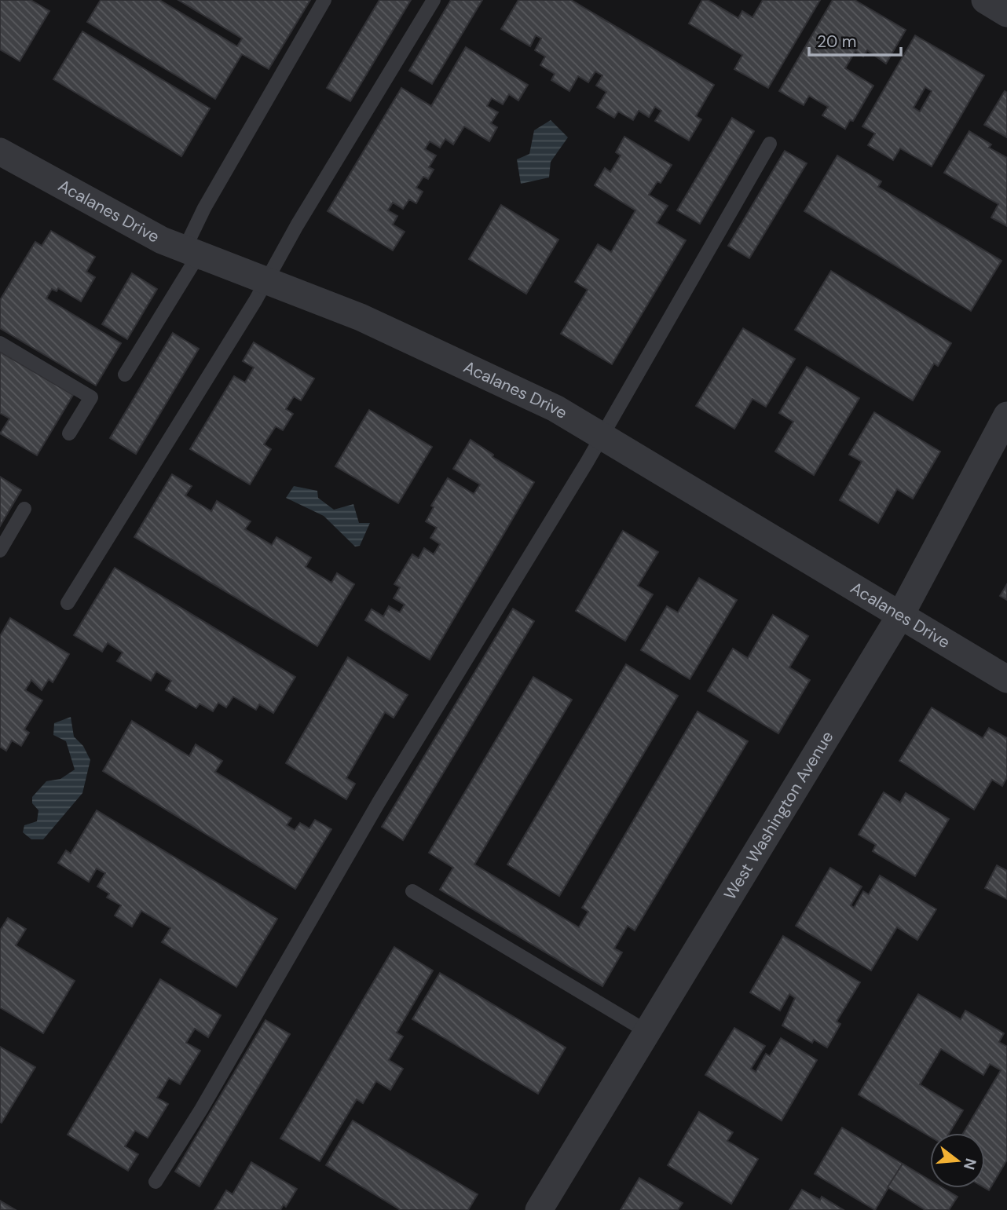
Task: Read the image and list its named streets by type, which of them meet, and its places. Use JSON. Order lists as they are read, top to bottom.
{
  "streets": {
    "street": ["Acalanes Drive", "West Washington Avenue"]
  },
  "crossings": [
    ["Acalanes Drive", "West Washington Avenue"]
  ],
  "scale_bar": "20 m",
  "north": "right"
}
